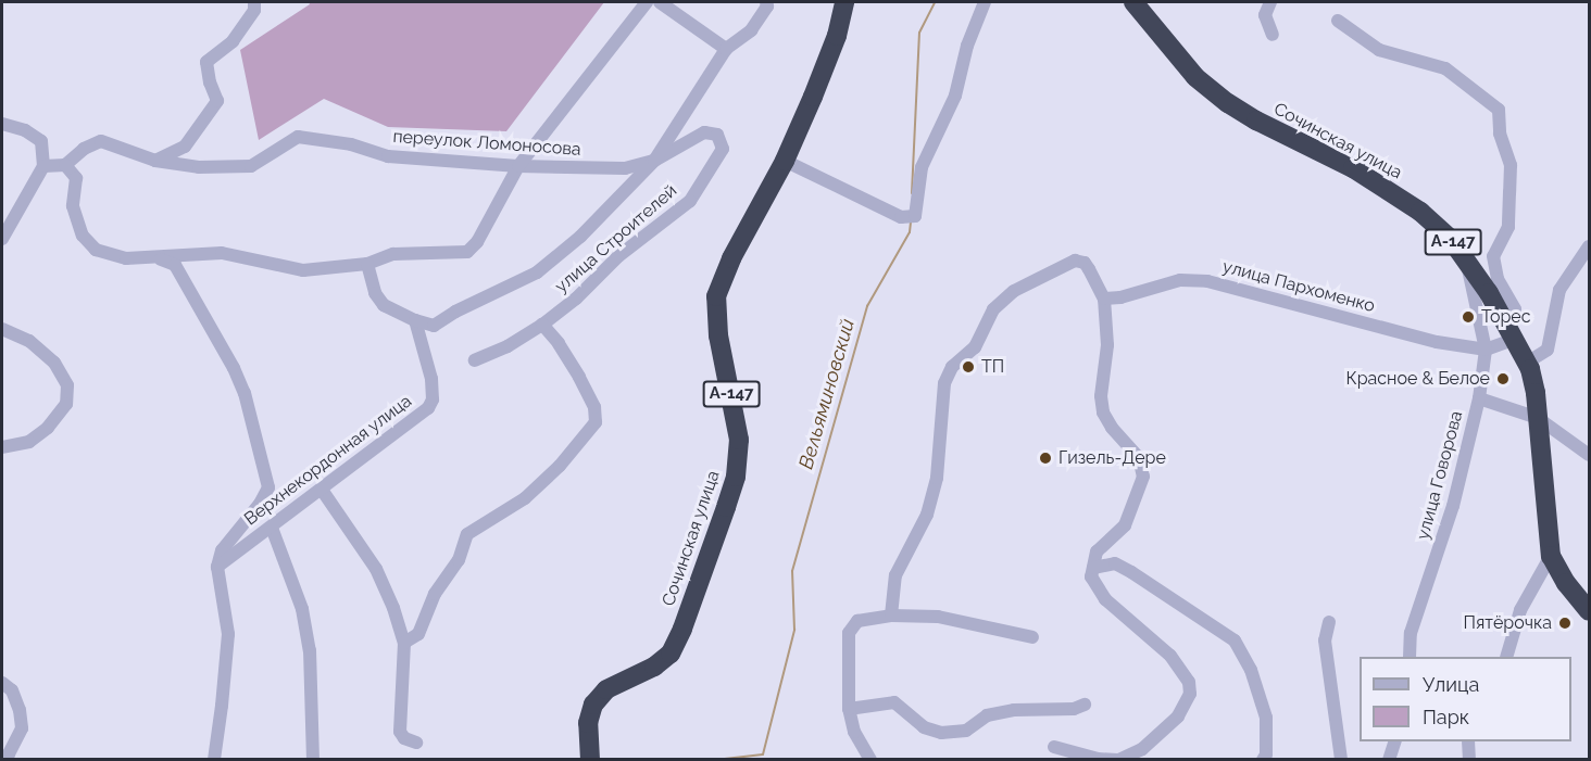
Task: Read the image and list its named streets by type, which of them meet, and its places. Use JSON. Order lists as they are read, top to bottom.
{
  "streets": {
    "highway": ["Сочинская улица", "А-147"],
    "street": [
      "переулок Ломоносова",
      "улица Строителей",
      "улица Пархоменко",
      "Верхнекордонная улица",
      "улица Говорова"
    ]
  },
  "crossings": [
    ["Сочинская улица", "улица Говорова"],
    ["переулок Ломоносова", "улица Строителей"],
    ["улица Пархоменко", "улица Говорова"]
  ],
  "water": ["Вельяминовский"],
  "places": [
    "Торес",
    "ТП",
    "Красное & Белое",
    "Гизель-Дере",
    "Пятёрочка"
  ],
  "legend": ["Улица", "Парк"]
}
